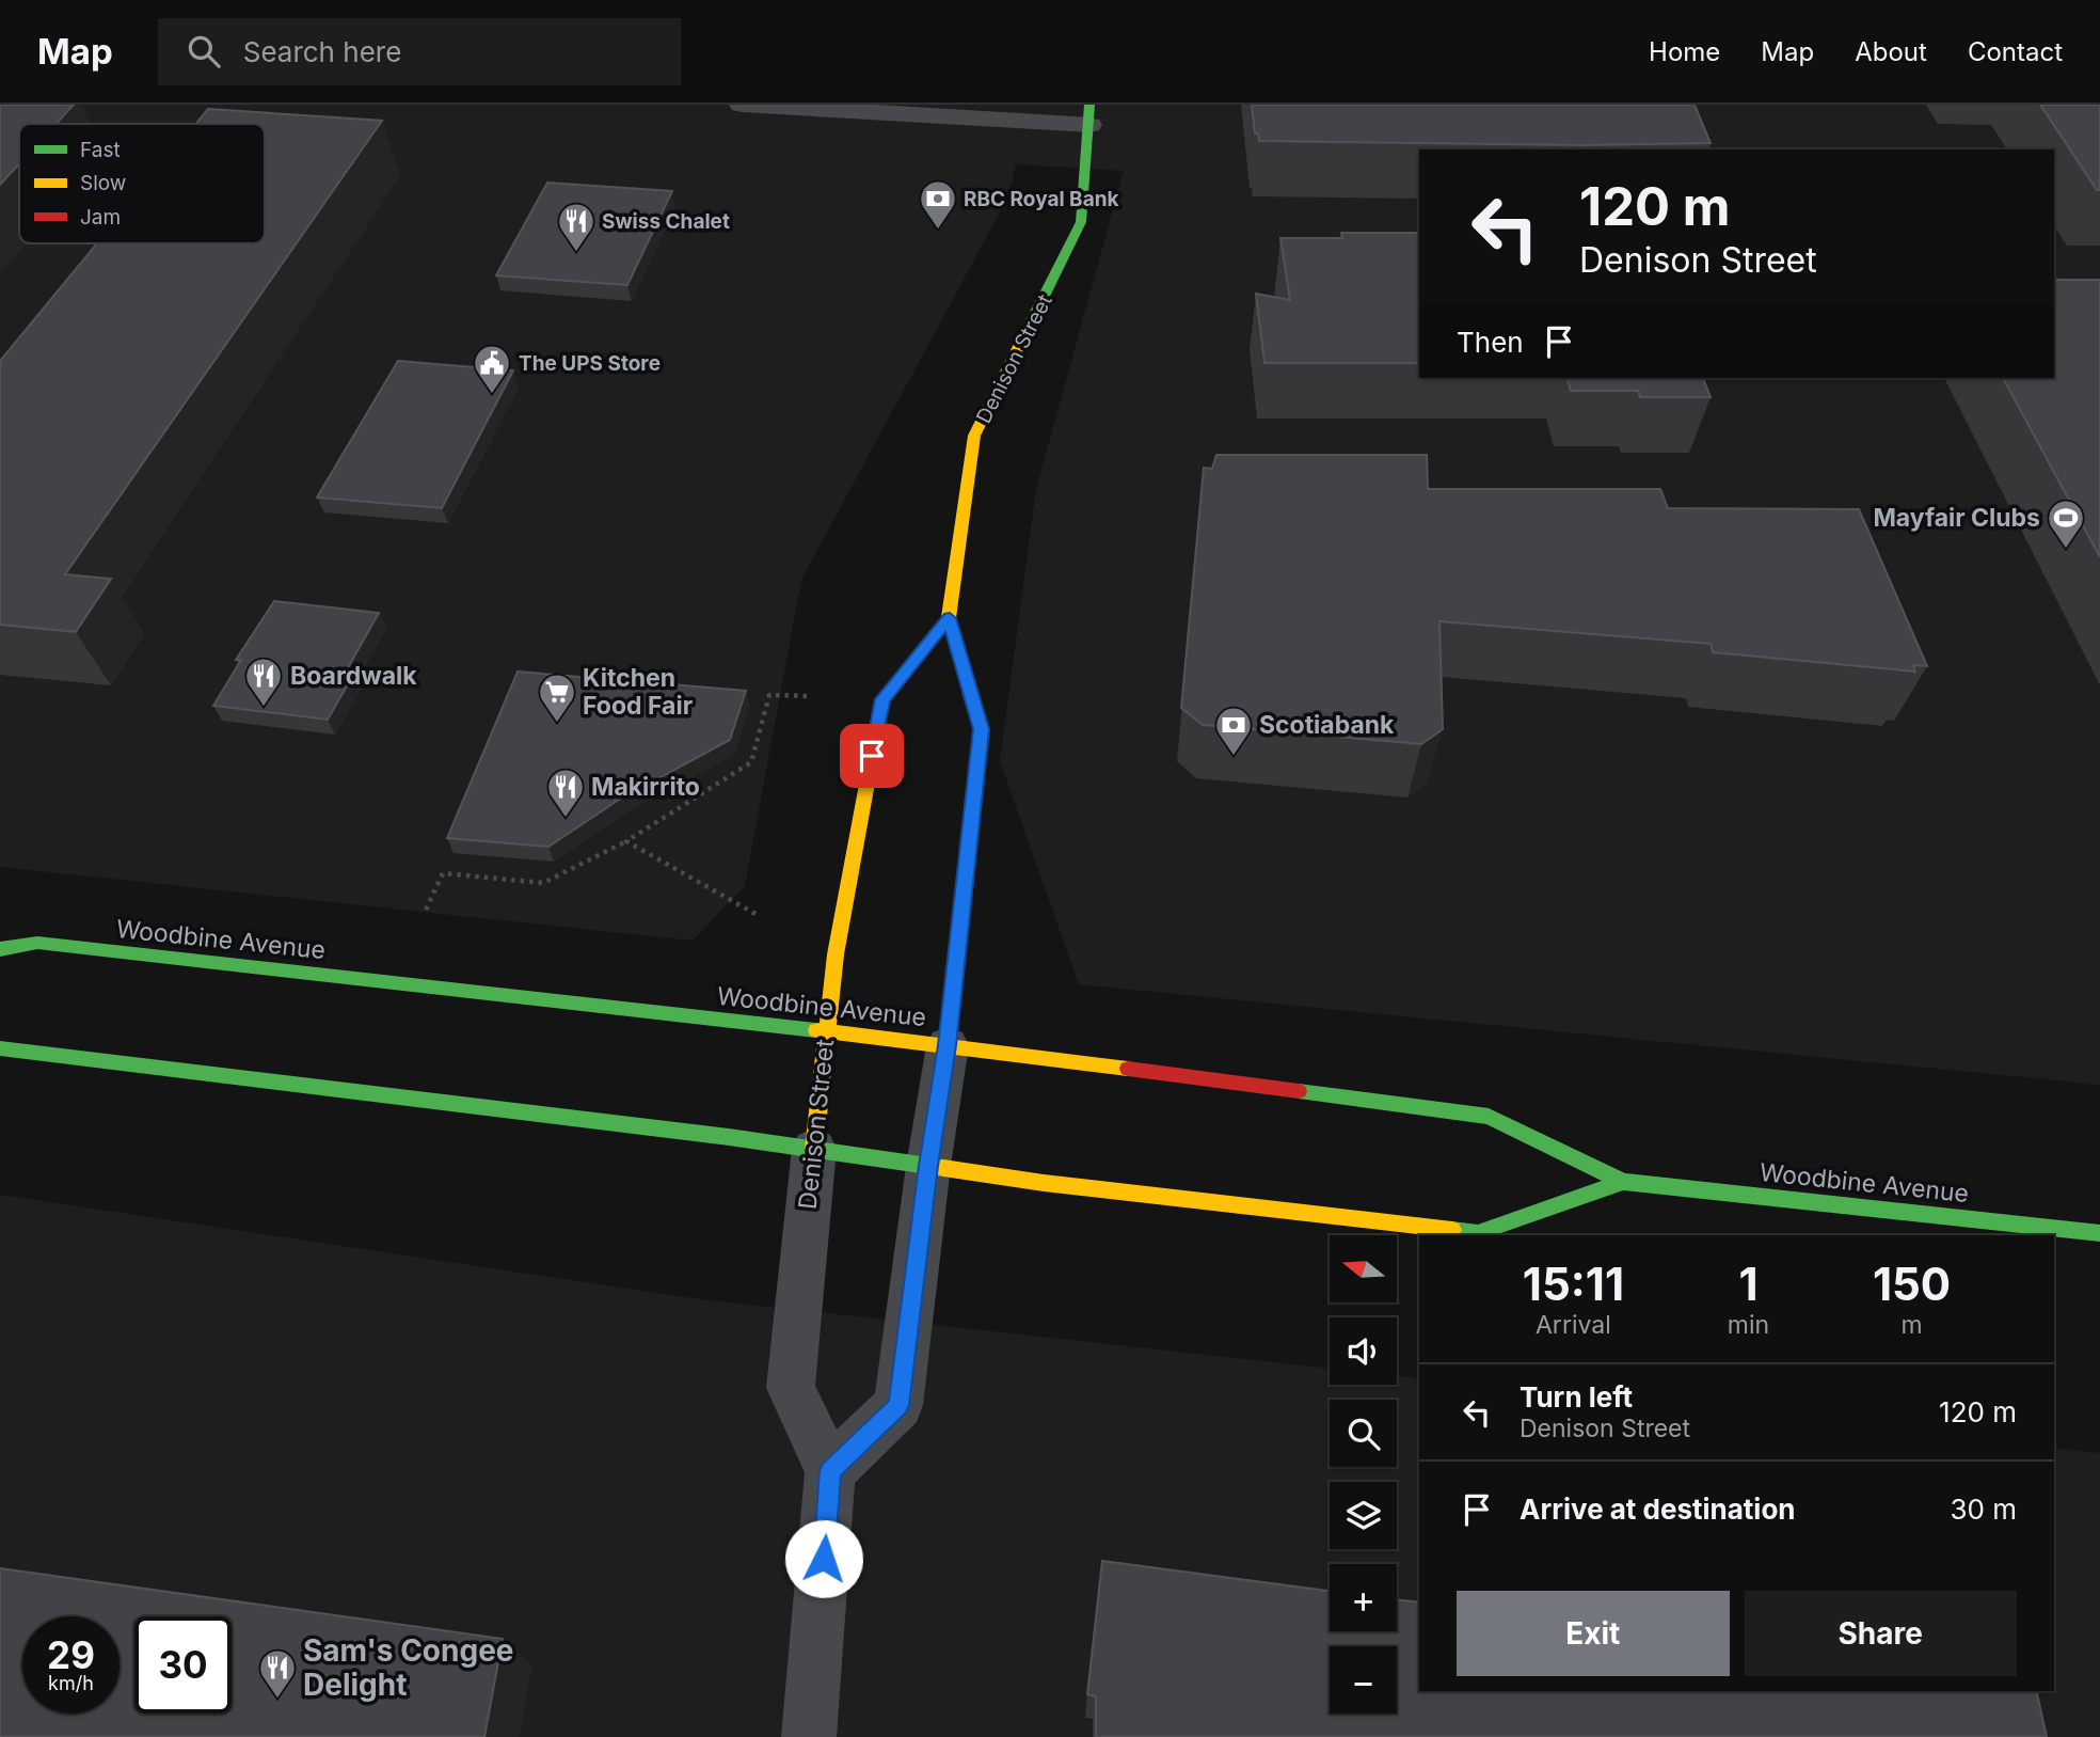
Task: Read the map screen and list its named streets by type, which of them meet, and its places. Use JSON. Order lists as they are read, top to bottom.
{
  "streets": {
    "main road": ["Denison Street", "Woodbine Avenue"]
  },
  "crossings": [
    ["Denison Street", "Woodbine Avenue"]
  ],
  "places": {
    "bank": ["RBC Royal Bank", "Scotiabank"],
    "restaurant": [
      "Swiss Chalet",
      "Boardwalk",
      "Makirrito",
      "Sam's Congee Delight"
    ],
    "public building": ["The UPS Store"],
    "sports": ["Mayfair Clubs"],
    "supermarket": ["Kitchen Food Fair"]
  },
  "legend": ["Fast", "Slow", "Jam"],
  "north": "left",
  "page": {
    "header": "Map",
    "search": "Search here",
    "nav": [
      "Home",
      "Map",
      "About",
      "Contact"
    ],
    "turn": ["120 m", "Denison Street"],
    "then": "Then",
    "map_buttons": ["+", "−"],
    "eta": [
      "15:11",
      "Arrival",
      "1",
      "min",
      "150",
      "m"
    ],
    "list": [
      {
        "name": "Turn left",
        "note": "Denison Street",
        "value": "120 m"
      },
      {
        "name": "Arrive at destination",
        "value": "30 m"
      }
    ],
    "buttons": ["Exit", "Share"],
    "speed": "29 km/h",
    "limit": "30"
  }
}
